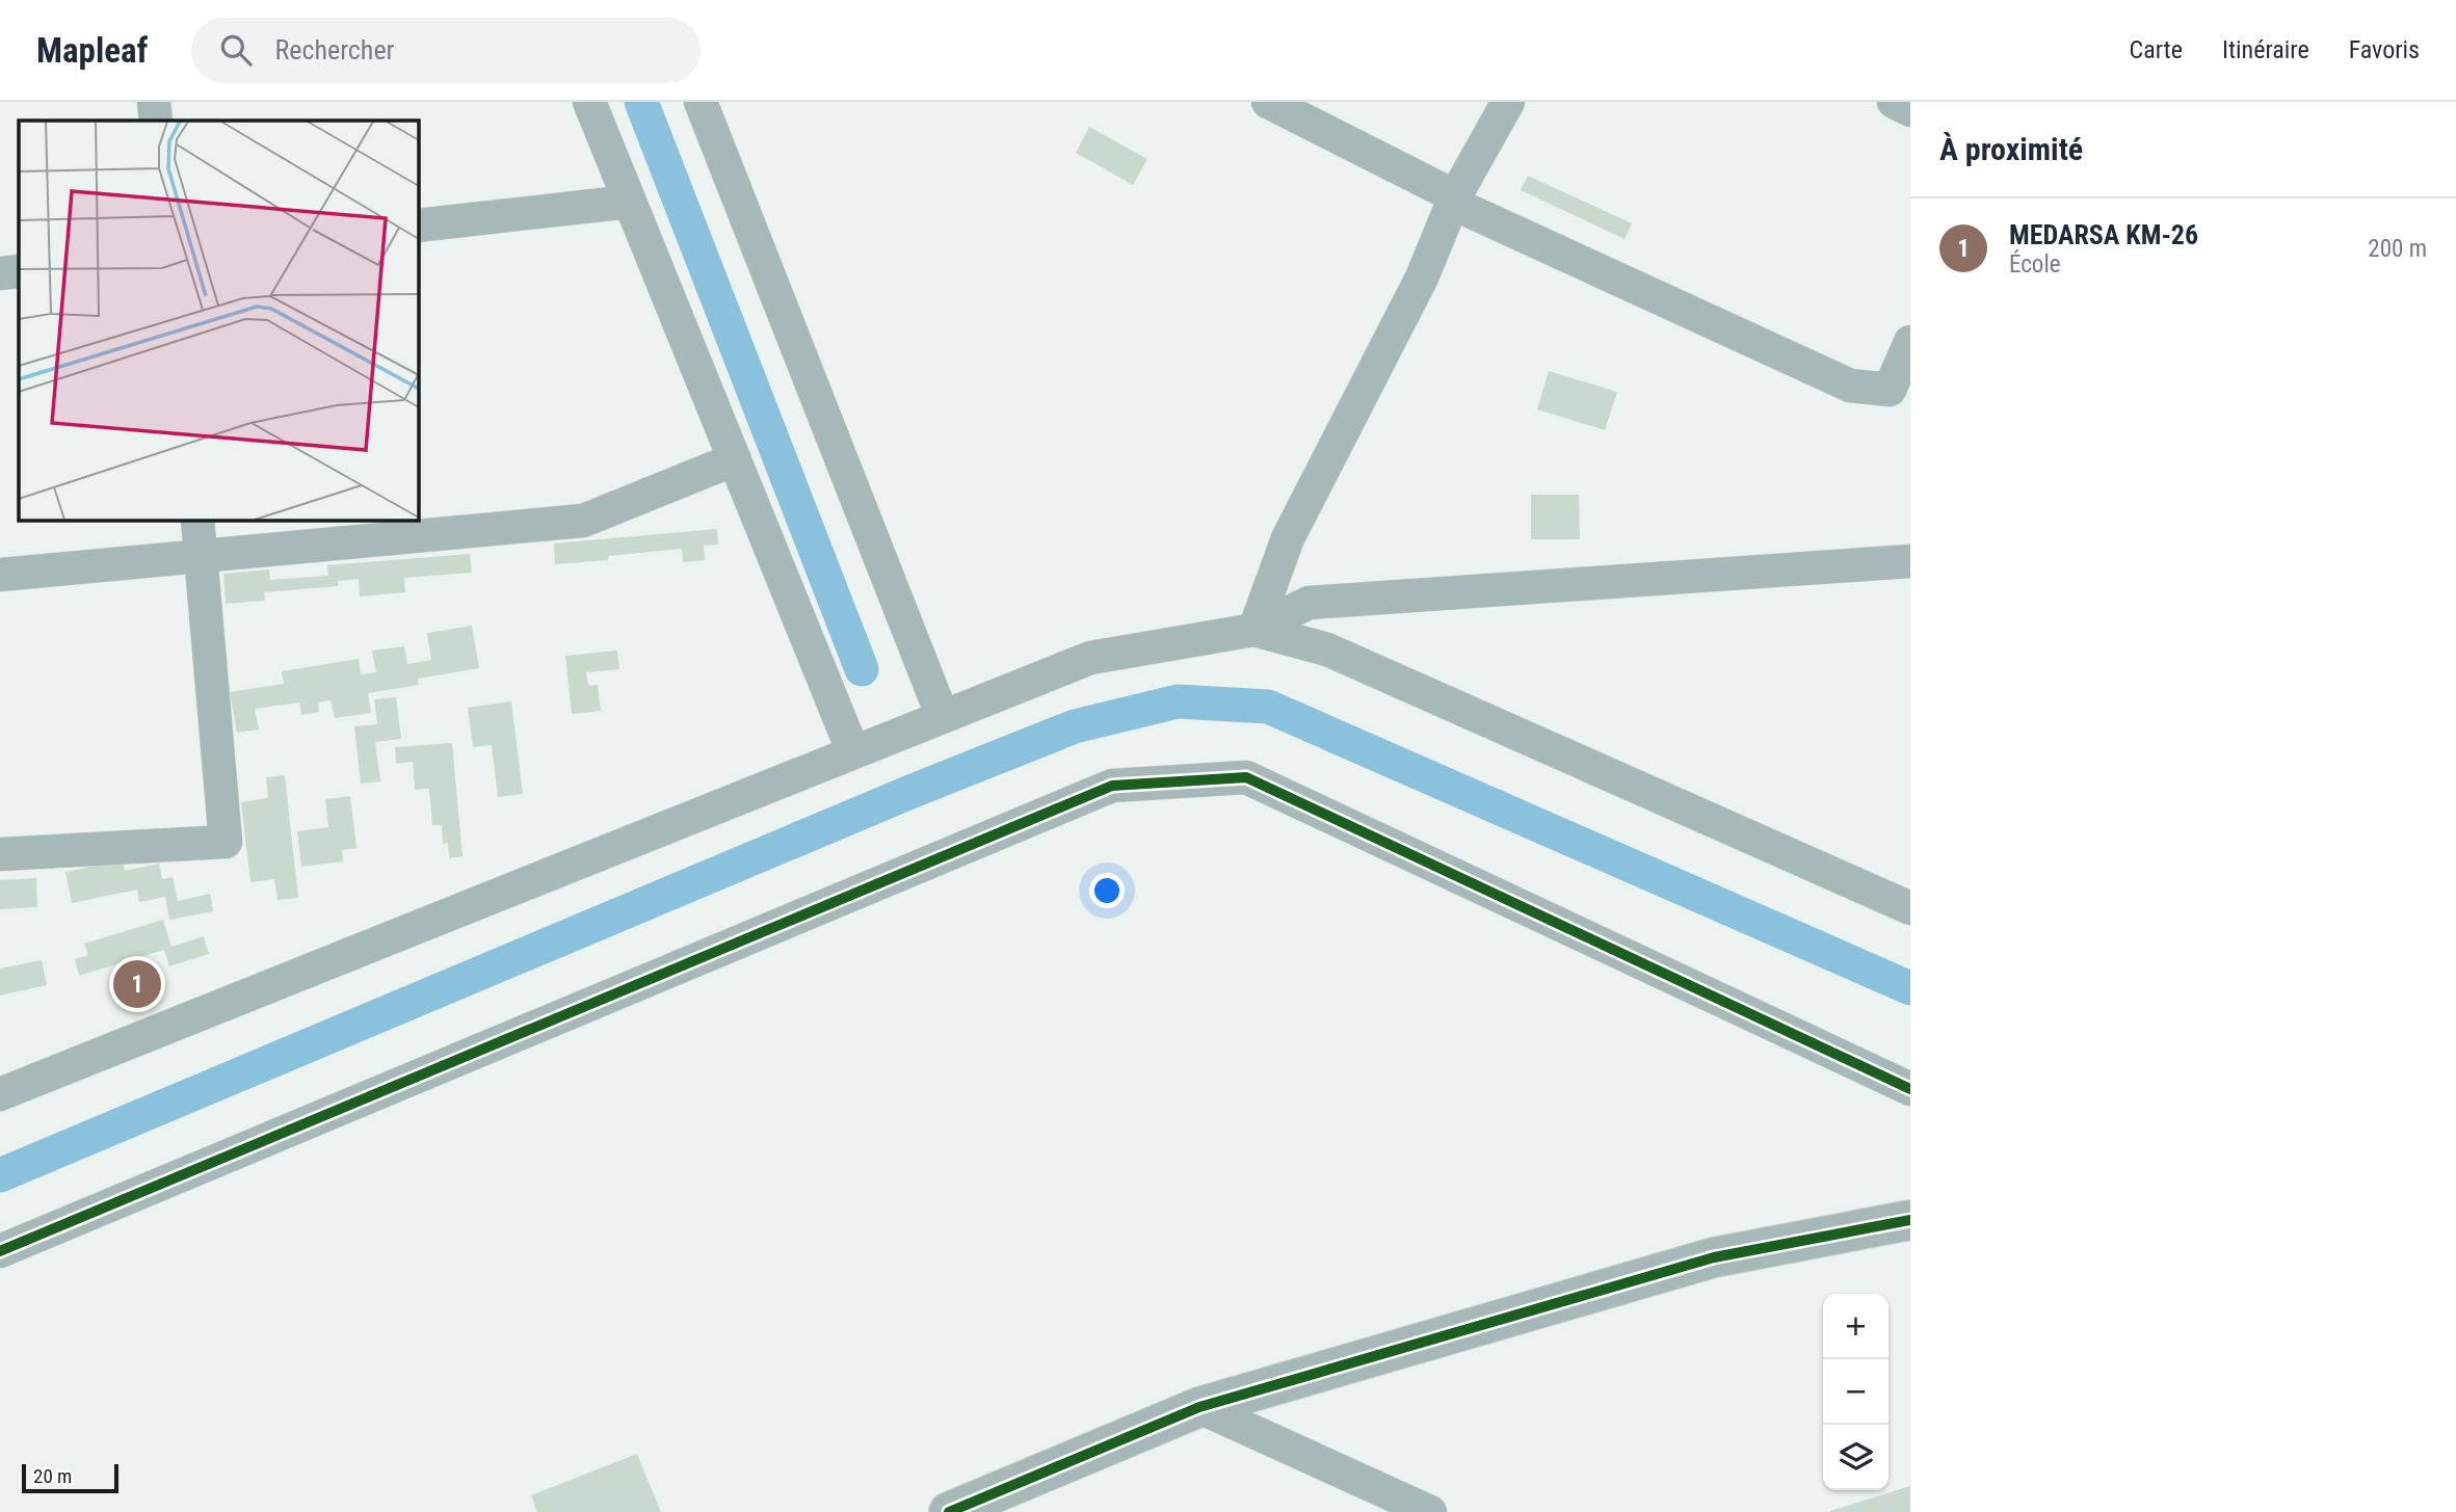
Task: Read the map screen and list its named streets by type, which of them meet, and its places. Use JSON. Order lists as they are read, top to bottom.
{
  "scale_bar": "20 m",
  "page": {
    "header": "Mapleaf",
    "search": "Rechercher",
    "nav": ["Carte", "Itinéraire", "Favoris"],
    "heading": "À proximité",
    "list": [
      {
        "mark": "1",
        "name": "MEDARSA KM-26",
        "note": "École",
        "value": "200 m"
      }
    ],
    "pins": "1",
    "map_buttons": ["+", "−"],
    "scale": "20 m"
  }
}
